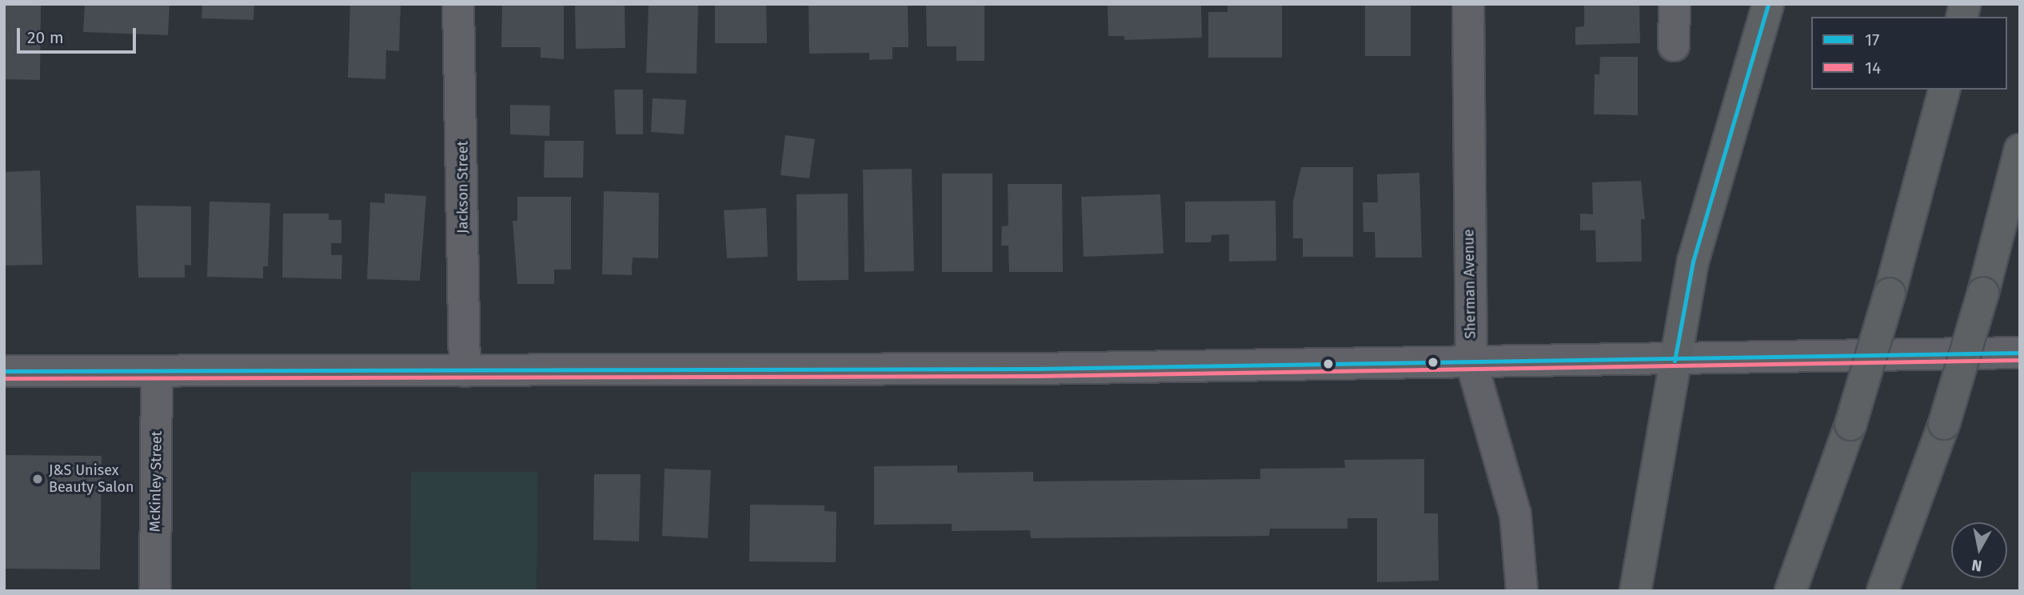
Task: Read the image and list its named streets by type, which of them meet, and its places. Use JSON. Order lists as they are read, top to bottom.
{
  "streets": {
    "street": ["Jackson Street", "Sherman Avenue", "McKinley Street"]
  },
  "places": ["J&S Unisex Beauty Salon"],
  "lines": ["transit line 17", "transit line 14"],
  "legend": ["17", "14"],
  "scale_bar": "20 m",
  "north": "bottom"
}
